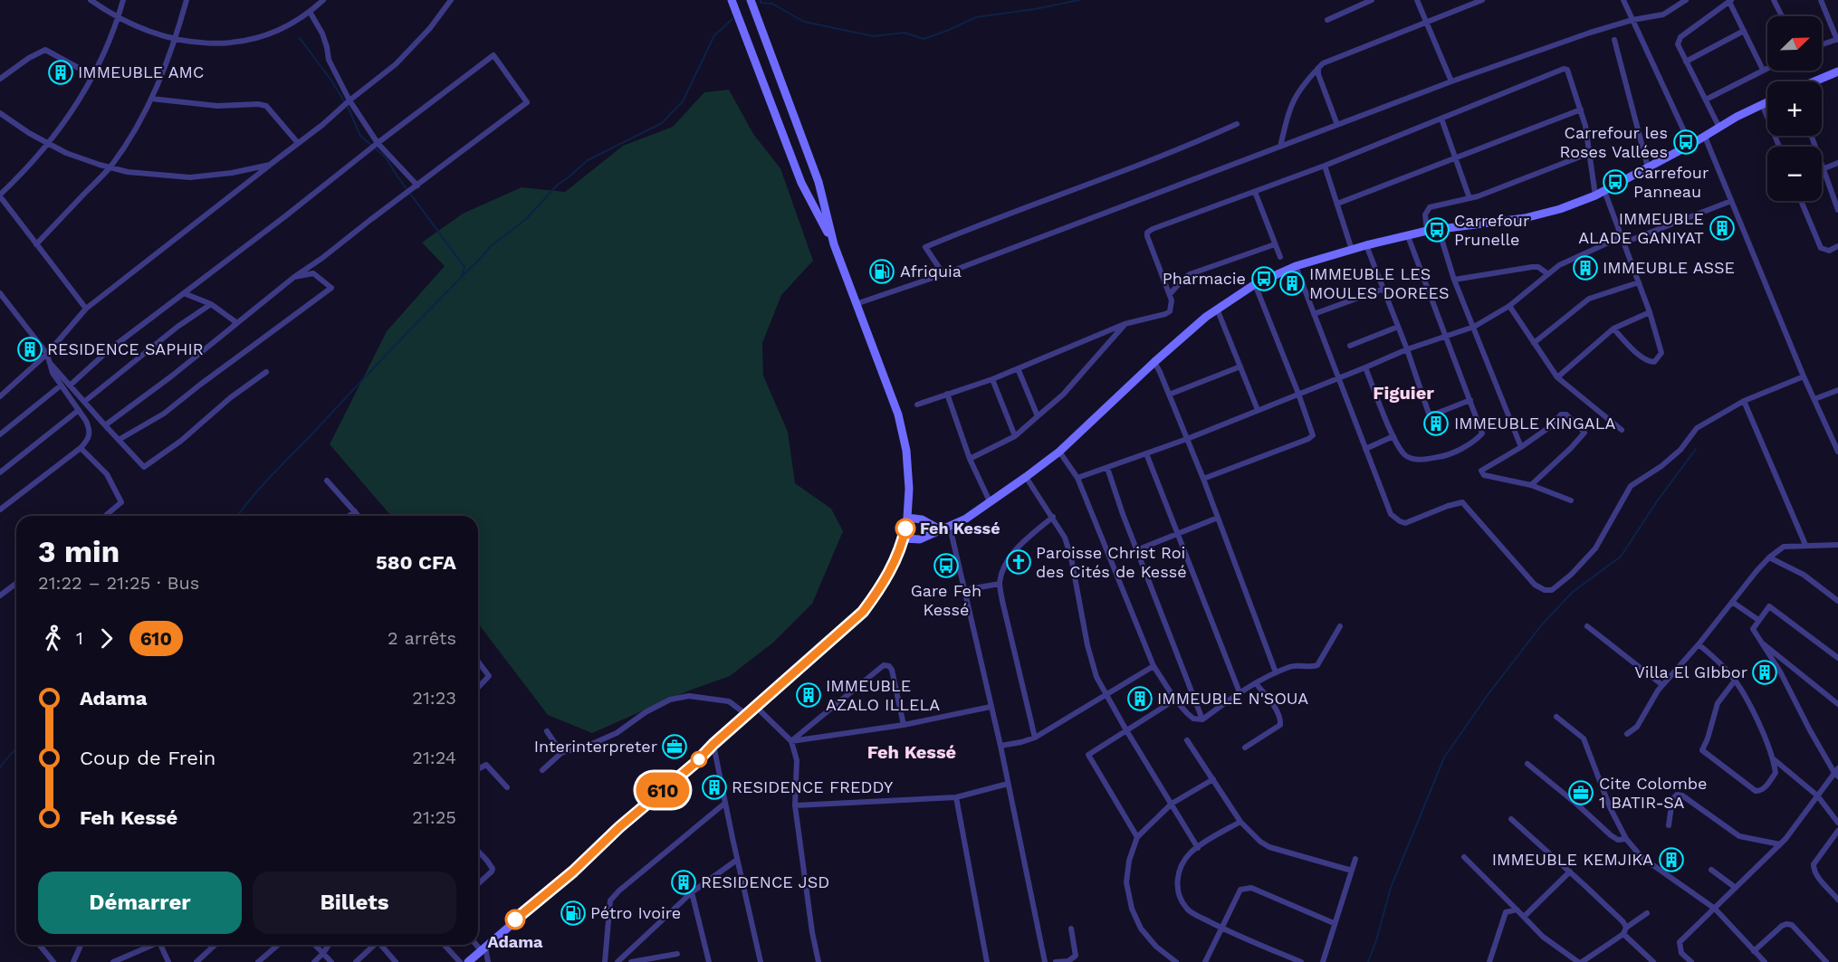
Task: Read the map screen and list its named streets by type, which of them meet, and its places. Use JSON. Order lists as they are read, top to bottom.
{
  "districts": ["Figuier", "Feh Kessé"],
  "places": {
    "building": [
      "IMMEUBLE AMC",
      "IMMEUBLE ALADE GANIYAT",
      "IMMEUBLE ASSE",
      "IMMEUBLE LES MOULES DOREES",
      "RESIDENCE SAPHIR",
      "IMMEUBLE KINGALA",
      "Villa El GIbbor",
      "IMMEUBLE AZALO ILLELA",
      "IMMEUBLE N'SOUA",
      "RESIDENCE FREDDY",
      "IMMEUBLE KEMJIKA",
      "RESIDENCE JSD"
    ],
    "bus stop": [
      "Carrefour les Roses Vallées",
      "Carrefour Panneau",
      "Carrefour Prunelle",
      "Pharmacie",
      "Gare Feh Kessé"
    ],
    "fuel station": ["Afriquia", "Pétro Ivoire"],
    "other": ["Feh Kessé", "Adama"],
    "church": ["Paroisse Christ Roi des Cités de Kessé"],
    "office": ["Interinterpreter", "Cite Colombe 1 BATIR-SA"]
  },
  "lines": ["bus line 610"],
  "north": "top right",
  "page": {
    "on_map": "610",
    "map_buttons": ["+", "−"],
    "heading": ["3 min", "21:22 – 21:25 · Bus", "580 CFA"],
    "legs": ["1", "610", "2 arrêts"],
    "list": [
      {
        "name": "Adama",
        "value": "21:23"
      },
      {
        "name": "Coup de Frein",
        "value": "21:24"
      },
      {
        "name": "Feh Kessé",
        "value": "21:25"
      }
    ],
    "buttons": ["Démarrer", "Billets"]
  }
}
